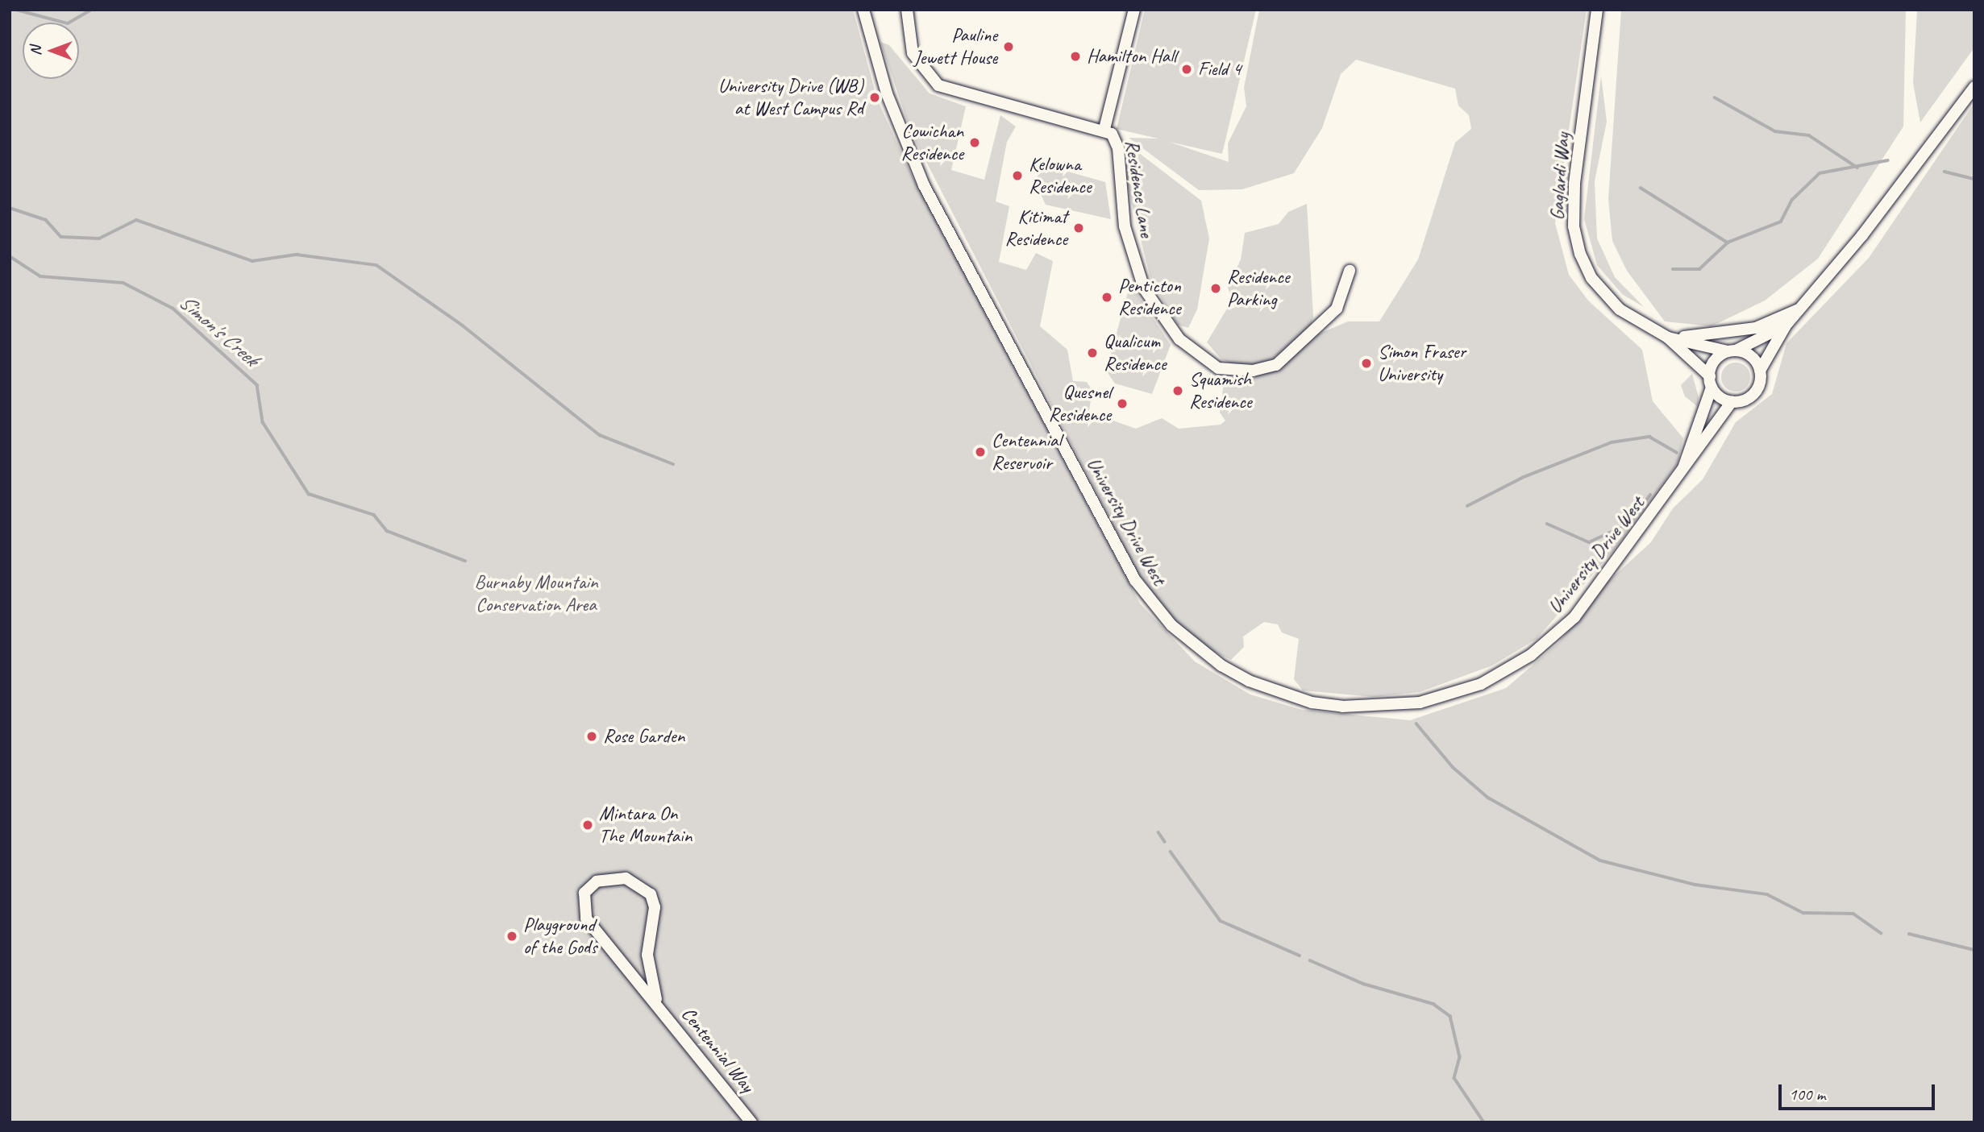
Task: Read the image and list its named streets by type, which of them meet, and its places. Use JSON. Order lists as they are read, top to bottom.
{
  "streets": {
    "street": [
      "Gaglardi Way",
      "Residence Lane",
      "University Drive West",
      "Centennial Way"
    ]
  },
  "crossings": [
    ["Gaglardi Way", "University Drive West"]
  ],
  "water": ["Simon's Creek"],
  "parks": ["Burnaby Mountain Conservation Area"],
  "places": [
    "Pauline Jewett House",
    "Hamilton Hall",
    "Field 4",
    "University Drive (WB) at West Campus Rd",
    "Cowichan Residence",
    "Kelowna Residence",
    "Kitimat Residence",
    "Residence Parking",
    "Penticton Residence",
    "Qualicum Residence",
    "Simon Fraser University",
    "Squamish Residence",
    "Quesnel Residence",
    "Centennial Reservoir",
    "Rose Garden",
    "Mintara On The Mountain",
    "Playground of the Gods"
  ],
  "scale_bar": "100 m",
  "north": "left"
}
